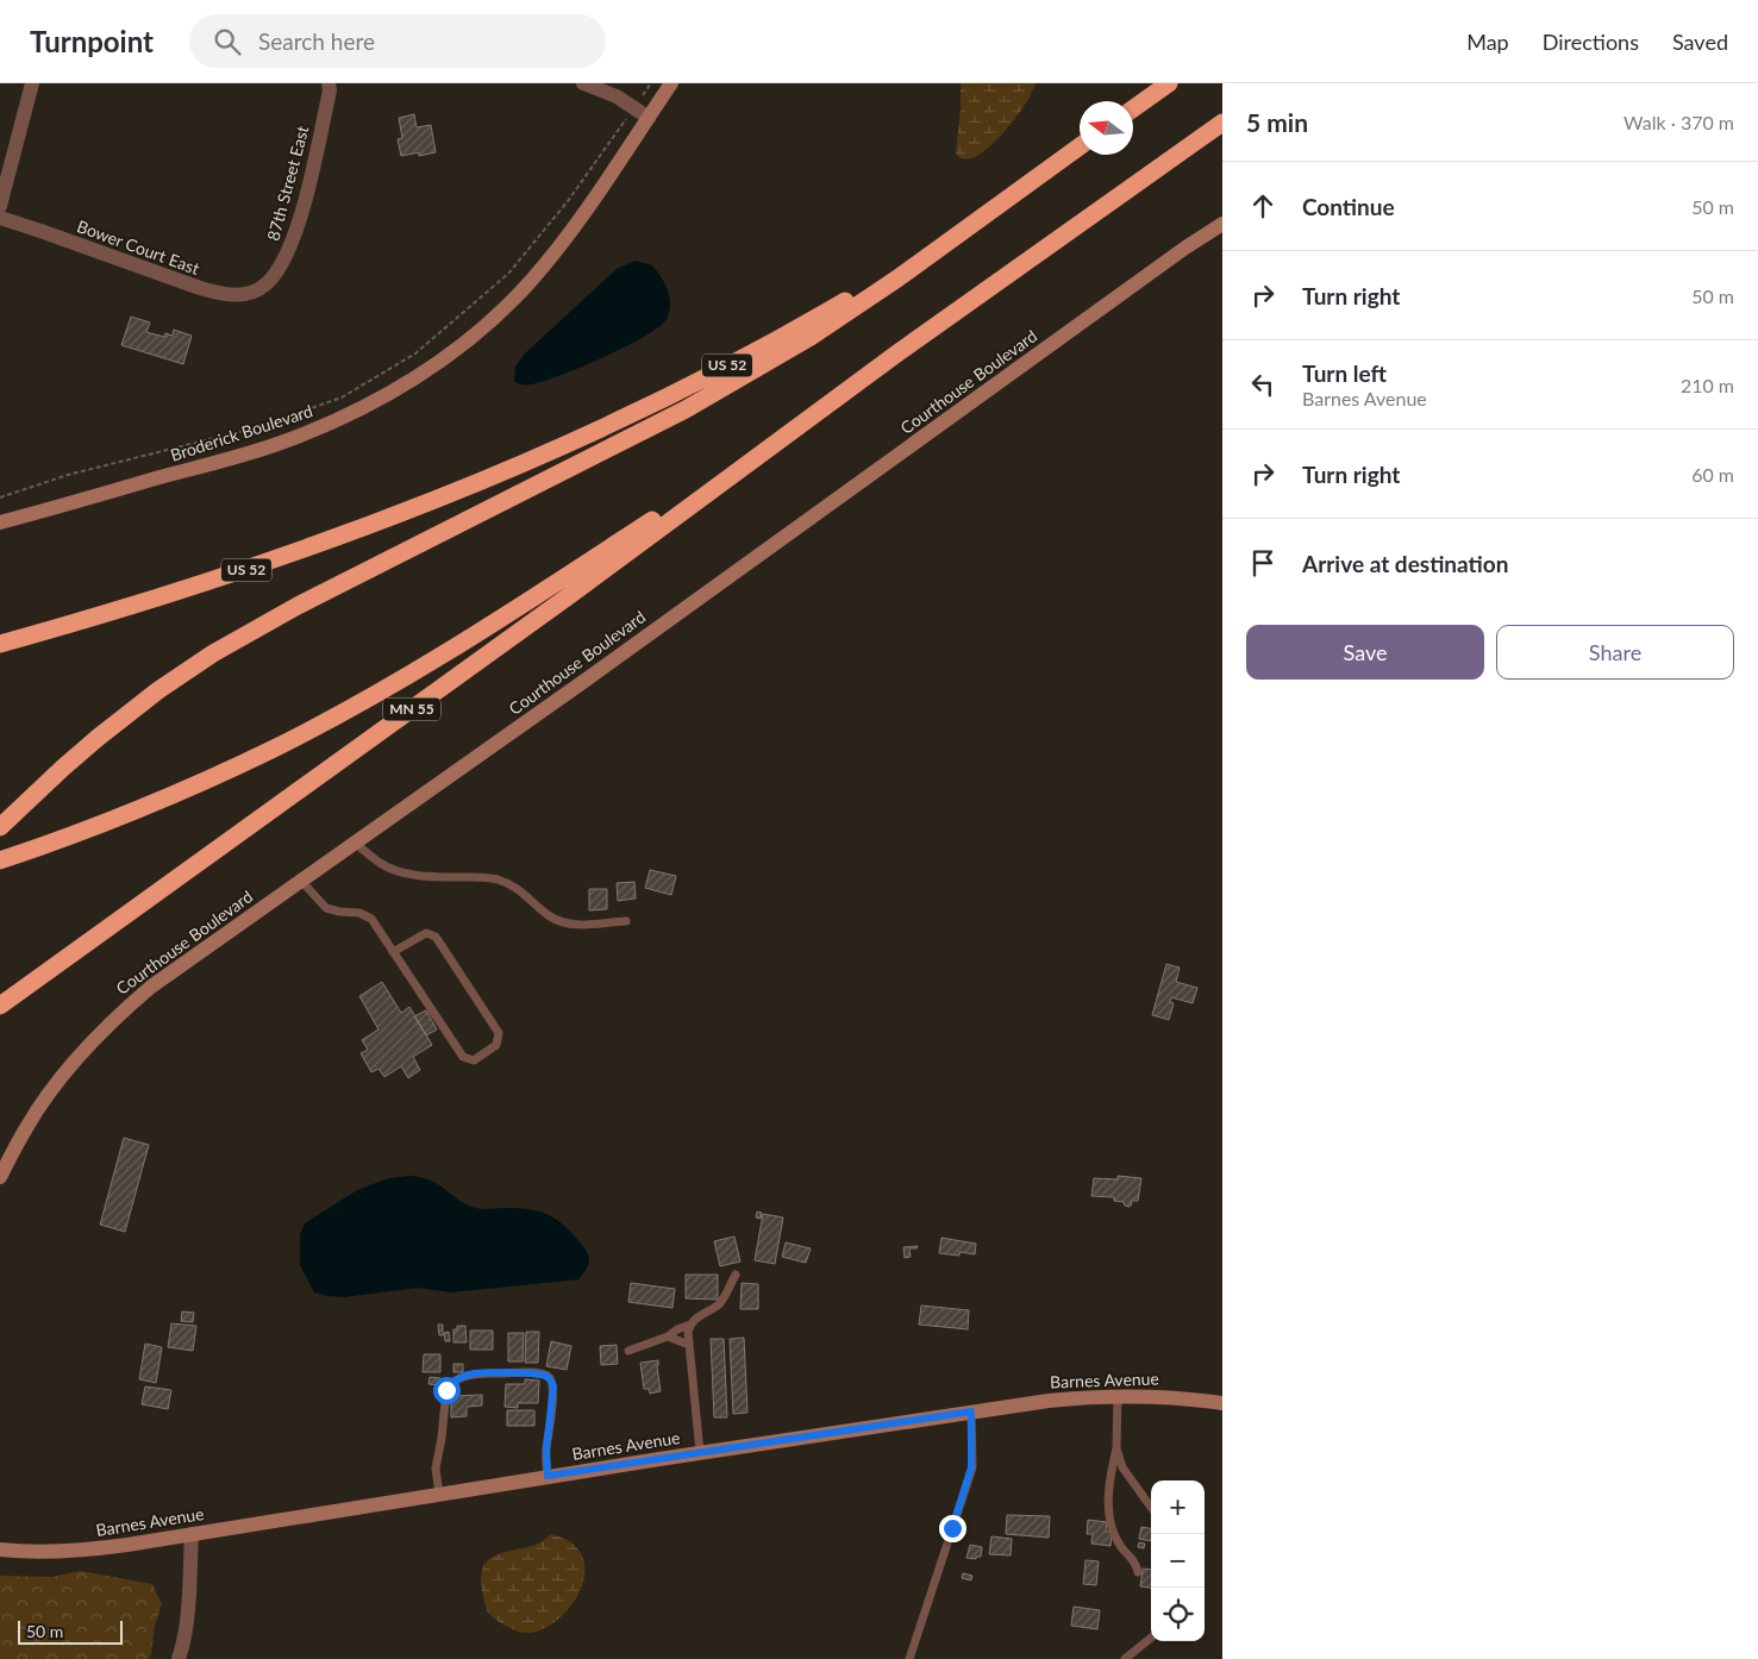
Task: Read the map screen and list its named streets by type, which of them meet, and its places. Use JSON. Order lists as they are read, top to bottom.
{
  "streets": {
    "highway": ["US 52", "MN 55"],
    "street": [
      "87th Street East",
      "Bower Court East",
      "Courthouse Boulevard",
      "Broderick Boulevard",
      "Barnes Avenue"
    ]
  },
  "crossings": [
    ["87th Street East", "Bower Court East"]
  ],
  "scale_bar": "50 m",
  "north": "left",
  "page": {
    "header": "Turnpoint",
    "search": "Search here",
    "nav": ["Map", "Directions", "Saved"],
    "heading": ["5 min", "Walk · 370 m"],
    "list": [
      ["Continue", "50 m"],
      ["Turn right", "50 m"],
      ["Turn left", "Barnes Avenue", "210 m"],
      ["Turn right", "60 m"],
      "Arrive at destination"
    ],
    "buttons": ["Save", "Share"],
    "map_buttons": ["+", "−"],
    "scale": "50 m"
  }
}
